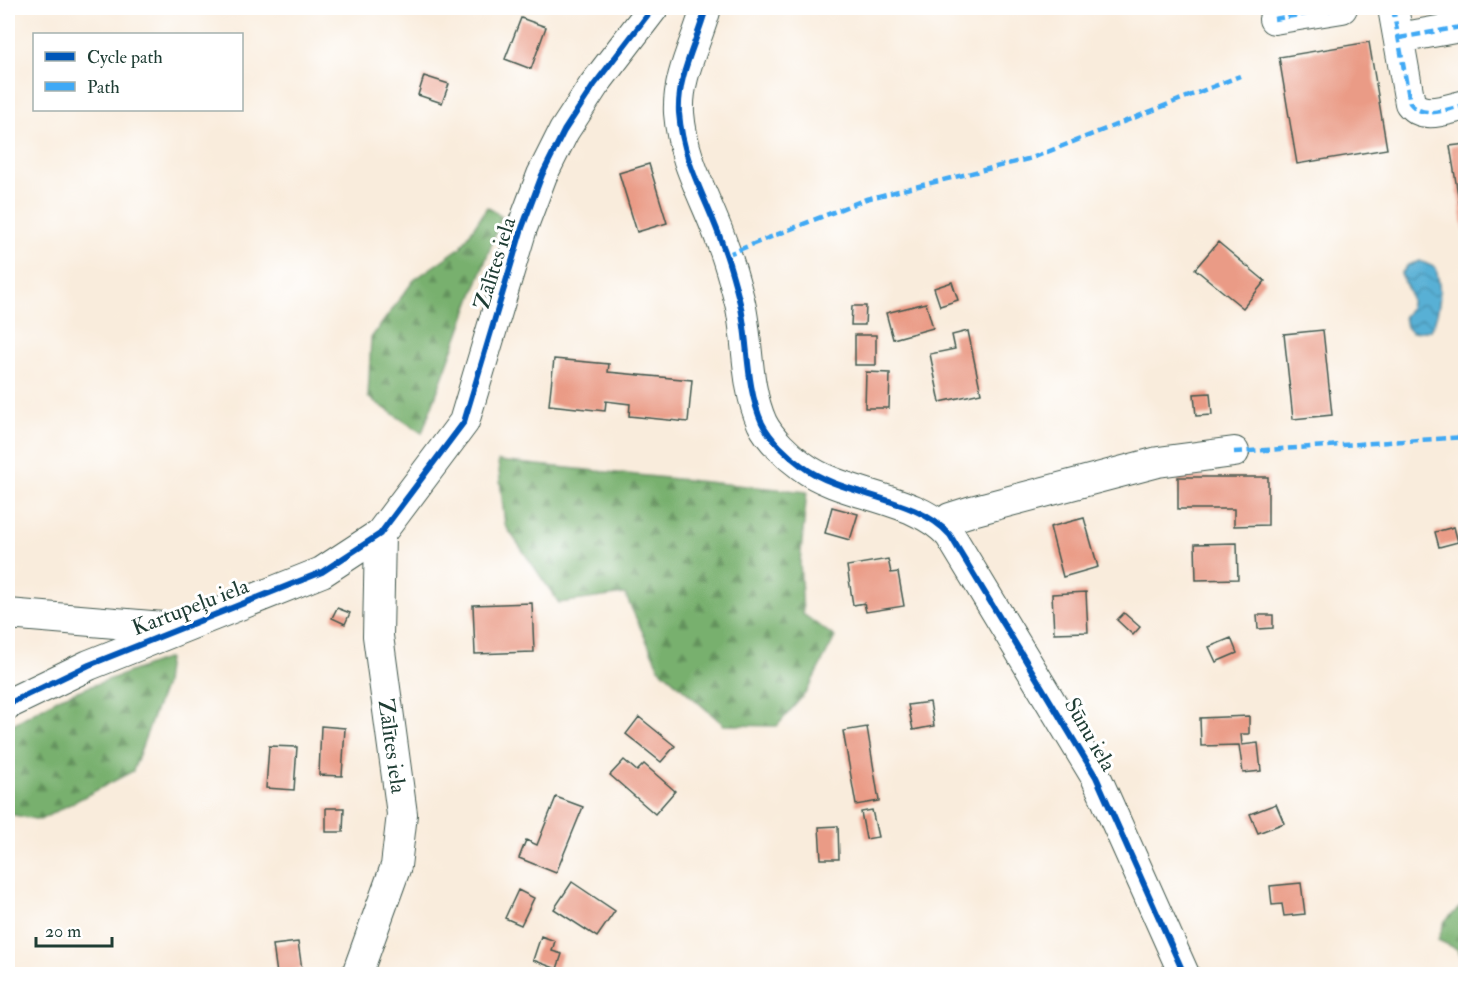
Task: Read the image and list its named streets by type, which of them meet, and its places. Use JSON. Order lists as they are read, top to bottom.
{
  "streets": {
    "street": ["Zālītes iela", "Kartupeļu iela", "Sūnu iela"]
  },
  "crossings": [
    ["Zālītes iela", "Kartupeļu iela"]
  ],
  "legend": ["Cycle path", "Path"],
  "scale_bar": "20 m"
}
